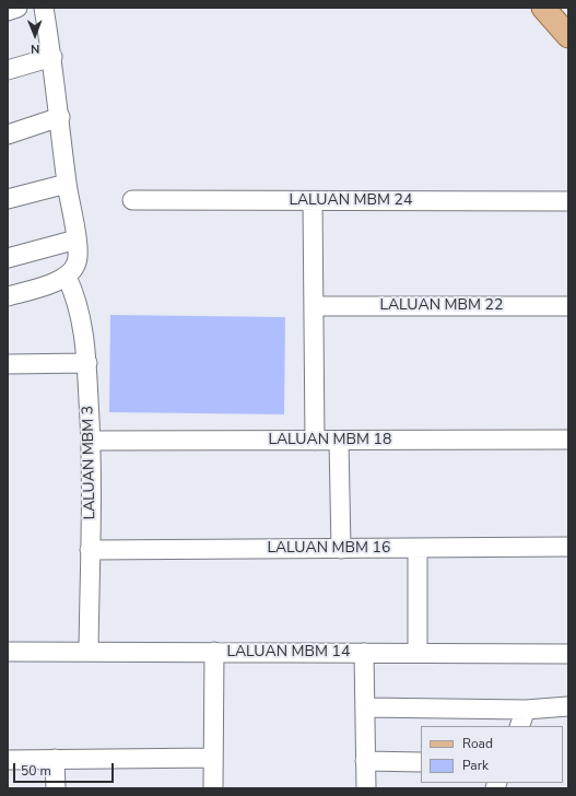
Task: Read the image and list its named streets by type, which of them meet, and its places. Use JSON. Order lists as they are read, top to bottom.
{
  "streets": {
    "street": [
      "LALUAN MBM 24",
      "LALUAN MBM 22",
      "LALUAN MBM 18",
      "LALUAN MBM 3",
      "LALUAN MBM 16",
      "LALUAN MBM 14"
    ]
  },
  "crossings": [
    ["LALUAN MBM 18", "LALUAN MBM 3"],
    ["LALUAN MBM 3", "LALUAN MBM 16"],
    ["LALUAN MBM 3", "LALUAN MBM 14"]
  ],
  "legend": ["Road", "Park"],
  "scale_bar": "50 m",
  "north": "bottom"
}
